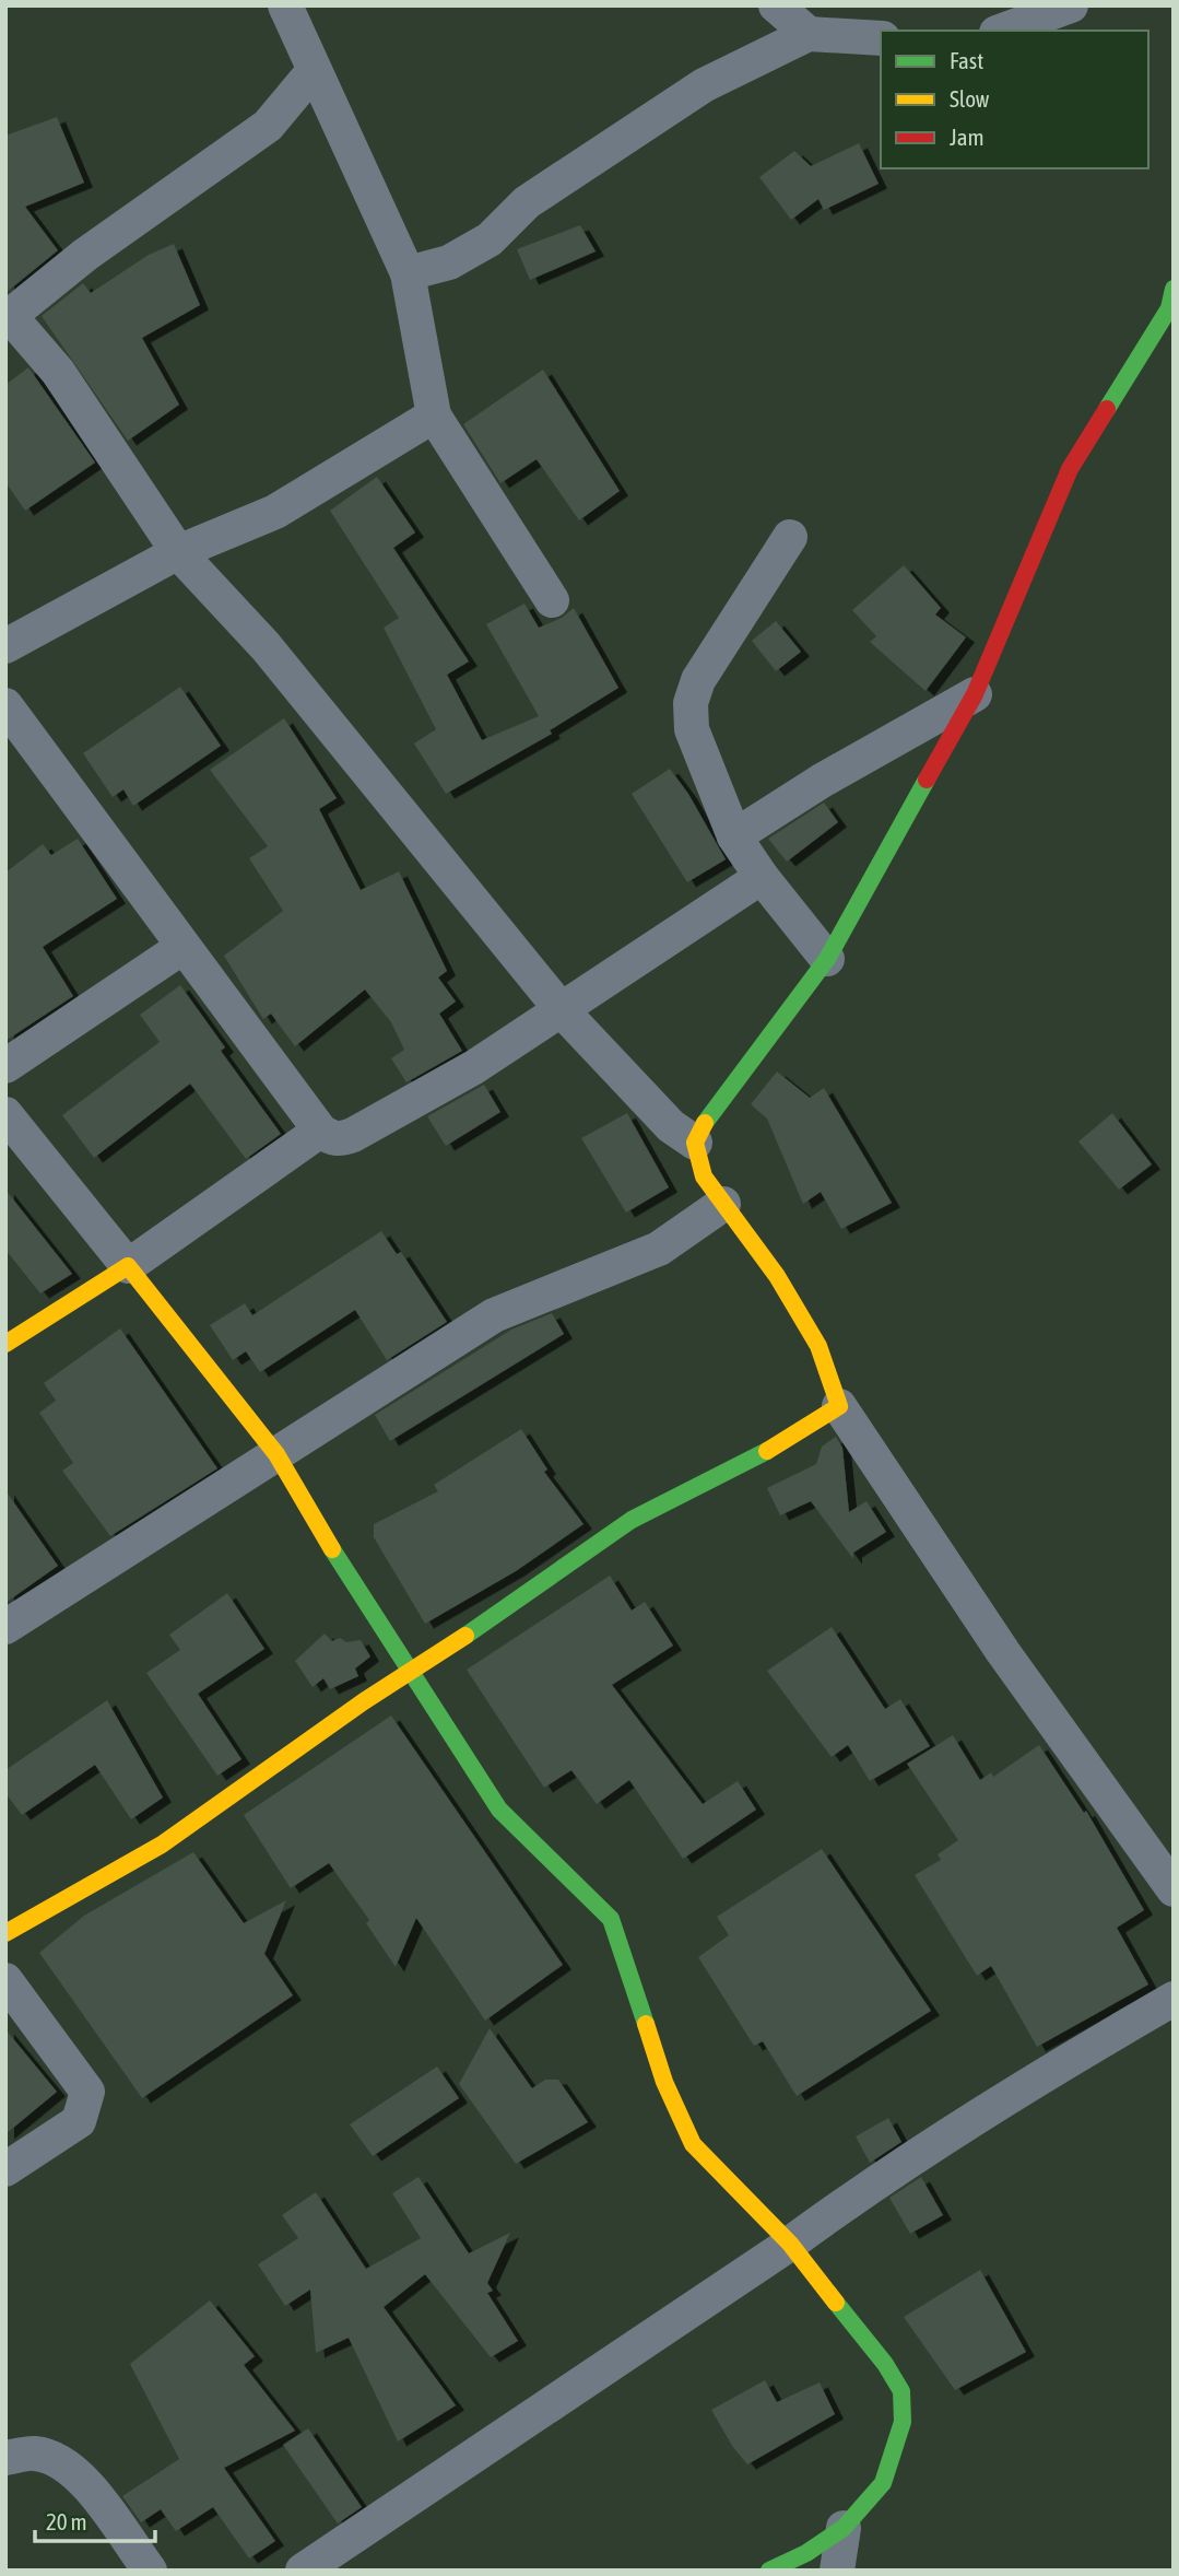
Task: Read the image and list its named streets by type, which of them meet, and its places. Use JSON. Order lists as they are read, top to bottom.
{
  "legend": ["Fast", "Slow", "Jam"],
  "scale_bar": "20 m"
}
